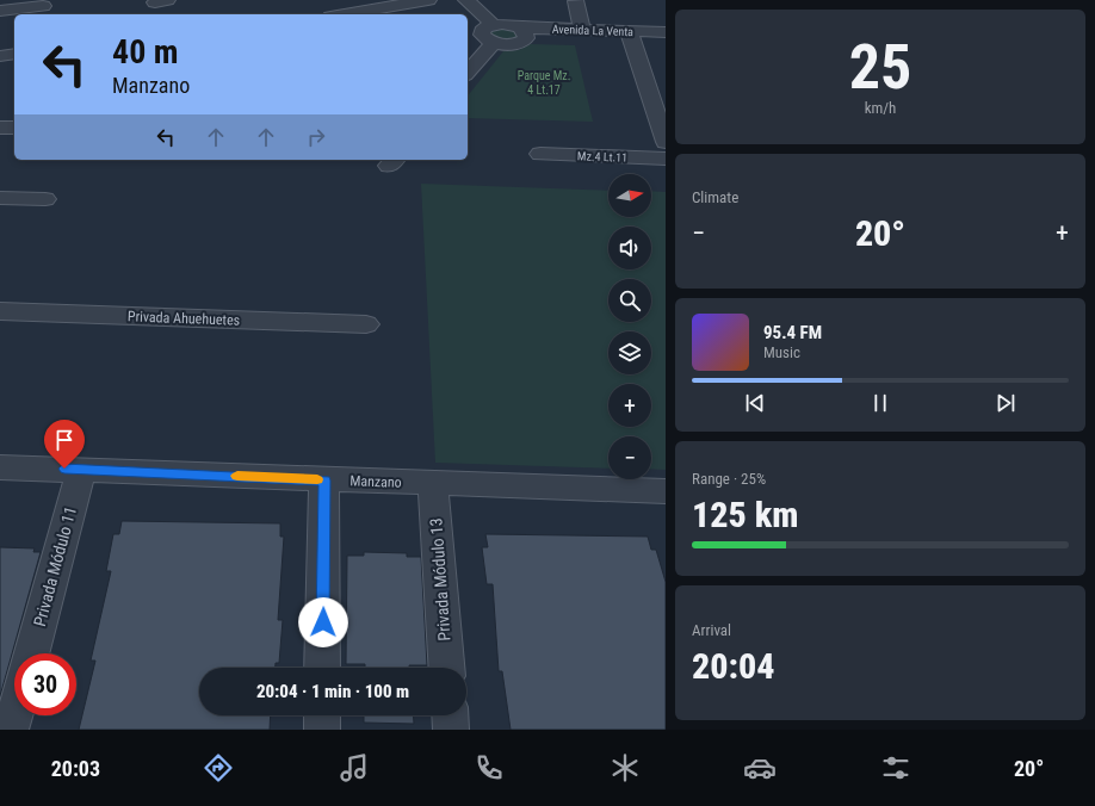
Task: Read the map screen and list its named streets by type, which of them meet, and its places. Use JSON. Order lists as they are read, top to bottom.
{
  "streets": {
    "street": [
      "Avenida La Venta",
      "Mz.4 Lt.11",
      "Privada Ahuehuetes",
      "Manzano",
      "Privada Módulo 11",
      "Privada Módulo 13"
    ]
  },
  "crossings": [
    ["Manzano", "Privada Módulo 11"],
    ["Manzano", "Privada Módulo 13"]
  ],
  "parks": ["Parque Mz. 4 Lt.17"],
  "north": "right",
  "page": {
    "tile": [
      ["25", "km/h"],
      "Climate",
      ["Range · 25%", "125 km"],
      ["Arrival", "20:04"]
    ],
    "turn": ["40 m", "Manzano"],
    "map_buttons": ["+", "−"],
    "heat": ["−", "20°", "+"],
    "song": ["95.4 FM", "Music"],
    "limit": "30",
    "trip": "20:04 · 1 min · 100 m",
    "tabs": ["20:03", "20°"]
  }
}
